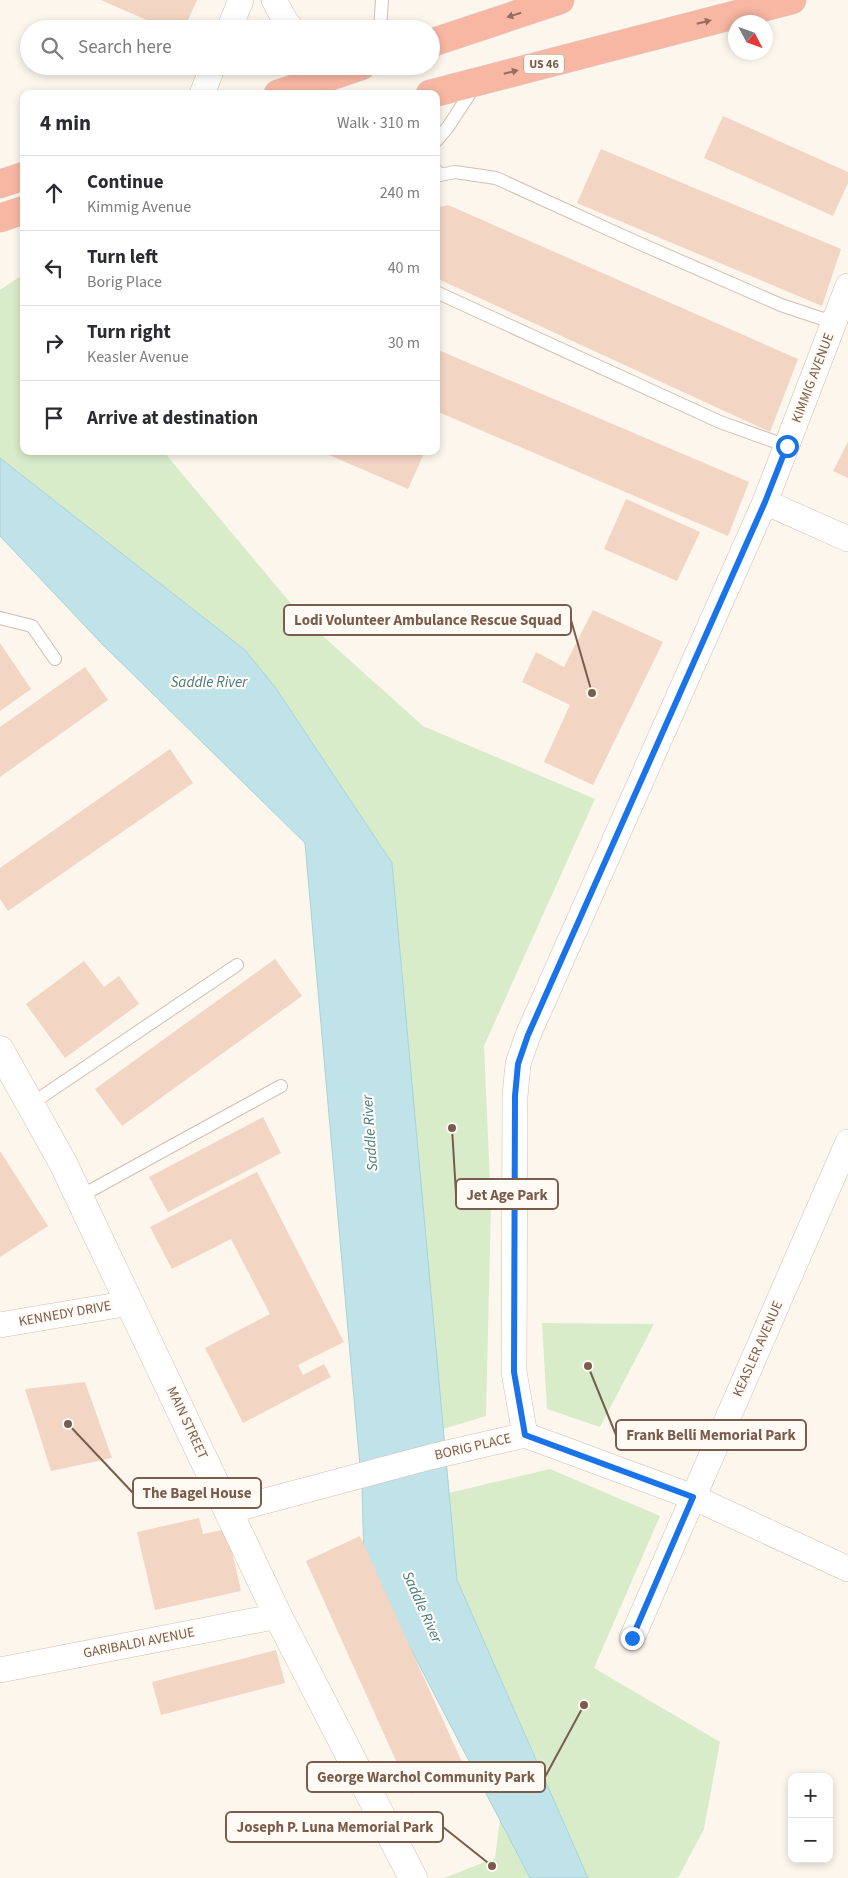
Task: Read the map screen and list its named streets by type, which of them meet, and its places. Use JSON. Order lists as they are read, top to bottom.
{
  "streets": {
    "highway": ["US 46"],
    "street": [
      "KIMMIG AVENUE",
      "KENNEDY DRIVE",
      "KEASLER AVENUE",
      "MAIN STREET",
      "BORIG PLACE",
      "GARIBALDI AVENUE"
    ]
  },
  "crossings": [
    ["KIMMIG AVENUE", "BORIG PLACE"],
    ["KENNEDY DRIVE", "MAIN STREET"],
    ["KEASLER AVENUE", "BORIG PLACE"],
    ["MAIN STREET", "BORIG PLACE"],
    ["MAIN STREET", "GARIBALDI AVENUE"]
  ],
  "water": ["Saddle River"],
  "places": [
    "Lodi Volunteer Ambulance Rescue Squad",
    "Jet Age Park",
    "Frank Belli Memorial Park",
    "The Bagel House",
    "George Warchol Community Park",
    "Joseph P. Luna Memorial Park"
  ],
  "north": "bottom right",
  "page": {
    "search": "Search here",
    "heading": ["4 min", "Walk · 310 m"],
    "list": [
      ["Continue", "Kimmig Avenue", "240 m"],
      ["Turn left", "Borig Place", "40 m"],
      ["Turn right", "Keasler Avenue", "30 m"],
      "Arrive at destination"
    ],
    "map_buttons": ["+", "−"]
  }
}
